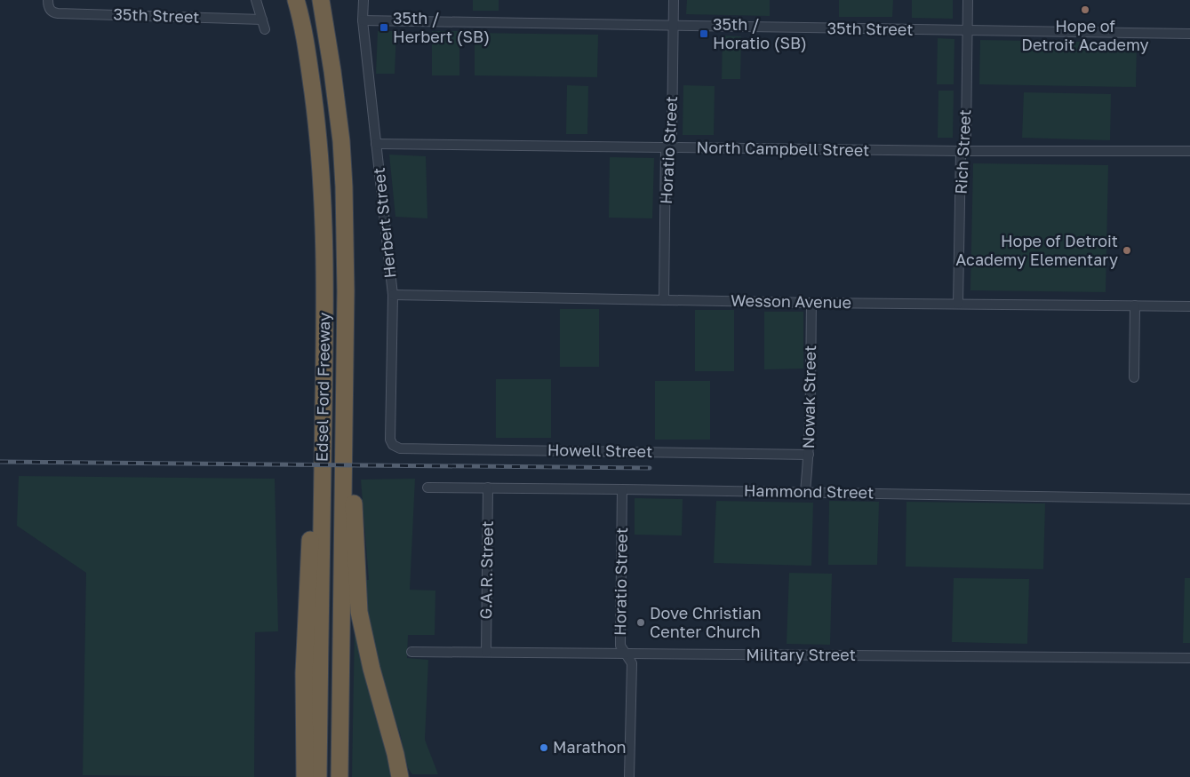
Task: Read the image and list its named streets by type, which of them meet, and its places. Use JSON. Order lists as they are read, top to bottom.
{
  "streets": {
    "highway": ["Edsel Ford Freeway"],
    "street": [
      "35th Street",
      "North Campbell Street",
      "Horatio Street",
      "Rich Street",
      "Herbert Street",
      "Wesson Avenue",
      "Nowak Street",
      "Howell Street",
      "Hammond Street",
      "G.A.R. Street",
      "Military Street"
    ]
  },
  "crossings": [
    ["35th Street", "Horatio Street"],
    ["35th Street", "Rich Street"],
    ["35th Street", "Herbert Street"],
    ["North Campbell Street", "Horatio Street"],
    ["North Campbell Street", "Rich Street"],
    ["North Campbell Street", "Herbert Street"],
    ["Horatio Street", "Wesson Avenue"],
    ["Horatio Street", "Hammond Street"],
    ["Horatio Street", "Military Street"],
    ["Rich Street", "Wesson Avenue"],
    ["Herbert Street", "Wesson Avenue"],
    ["Herbert Street", "Howell Street"],
    ["Wesson Avenue", "Nowak Street"],
    ["Nowak Street", "Howell Street"],
    ["Nowak Street", "Hammond Street"],
    ["Hammond Street", "G.A.R. Street"],
    ["G.A.R. Street", "Military Street"]
  ],
  "places": {
    "other": [
      "Hope of Detroit Academy",
      "Hope of Detroit Academy Elementary",
      "Dove Christian Center Church",
      "Marathon"
    ],
    "transit": ["35th / Herbert (SB)", "35th / Horatio (SB)"]
  }
}
